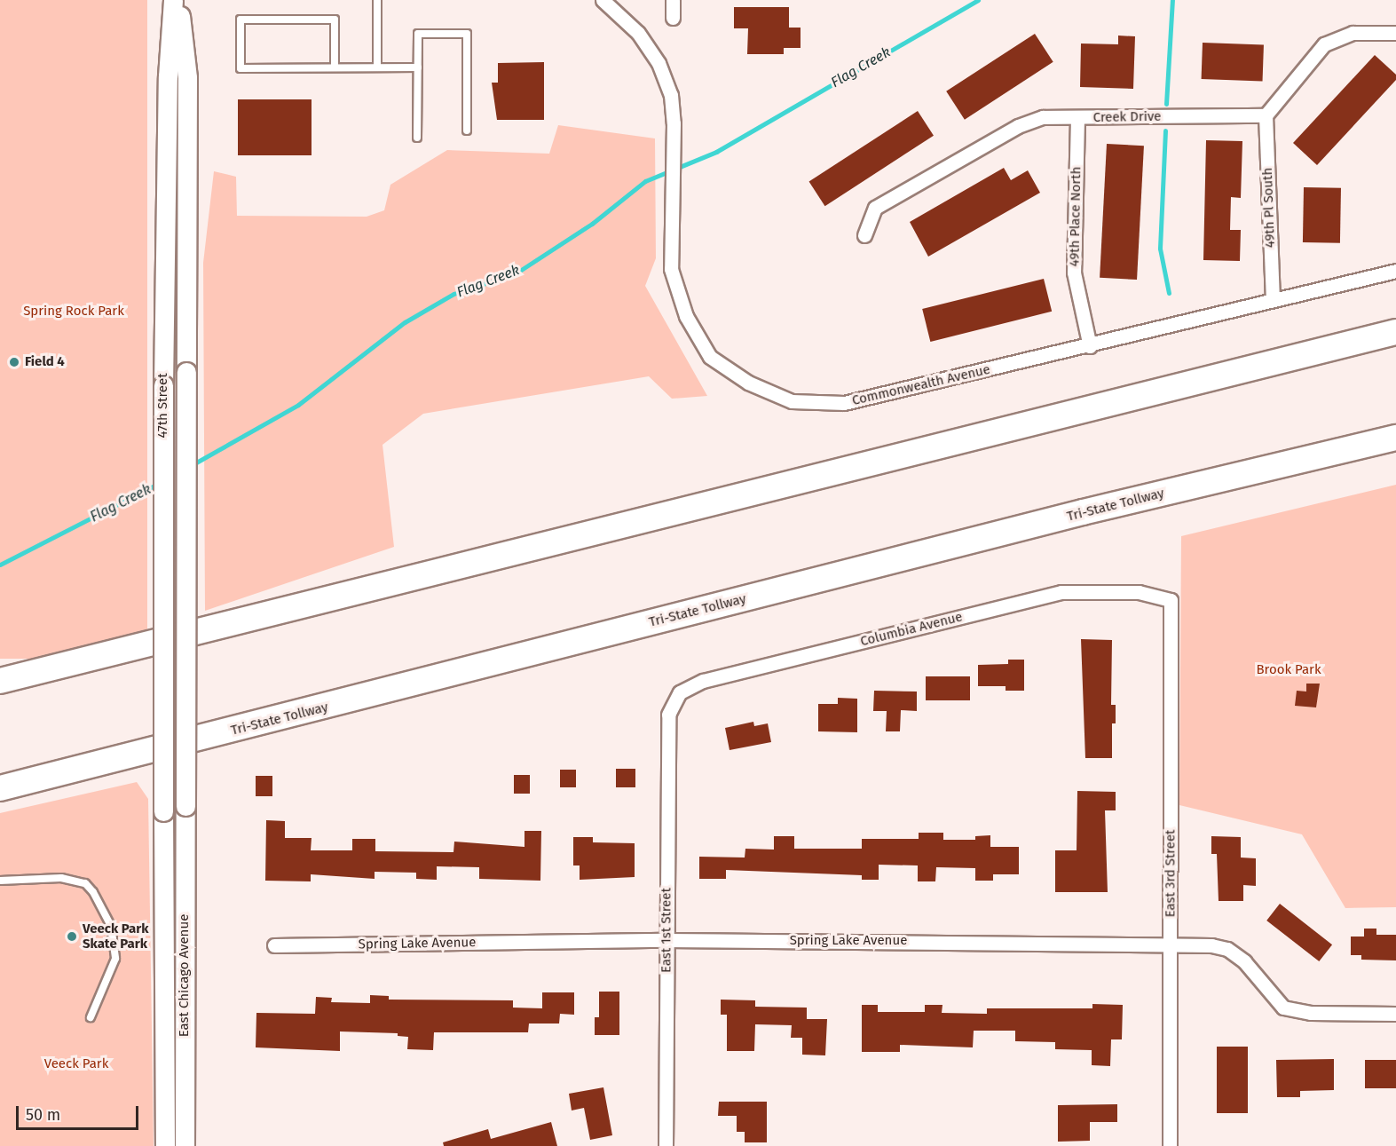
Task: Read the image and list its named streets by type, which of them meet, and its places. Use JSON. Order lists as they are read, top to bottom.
{
  "streets": {
    "highway": ["Tri-State Tollway"],
    "main road": ["47th Street", "East Chicago Avenue"],
    "street": [
      "Creek Drive",
      "49th Pl South",
      "49th Place North",
      "Commonwealth Avenue",
      "Columbia Avenue",
      "East 3rd Street",
      "East 1st Street",
      "Spring Lake Avenue"
    ]
  },
  "crossings": [
    ["Creek Drive", "49th Pl South"],
    ["Creek Drive", "49th Place North"],
    ["49th Pl South", "Commonwealth Avenue"],
    ["49th Place North", "Commonwealth Avenue"],
    ["47th Street", "East Chicago Avenue"],
    ["Columbia Avenue", "East 3rd Street"],
    ["Columbia Avenue", "East 1st Street"],
    ["East 3rd Street", "Spring Lake Avenue"],
    ["East 1st Street", "Spring Lake Avenue"]
  ],
  "water": ["Flag Creek"],
  "parks": ["Spring Rock Park", "Brook Park", "Veeck Park"],
  "places": ["Field 4", "Veeck Park Skate Park"],
  "scale_bar": "50 m"
}
